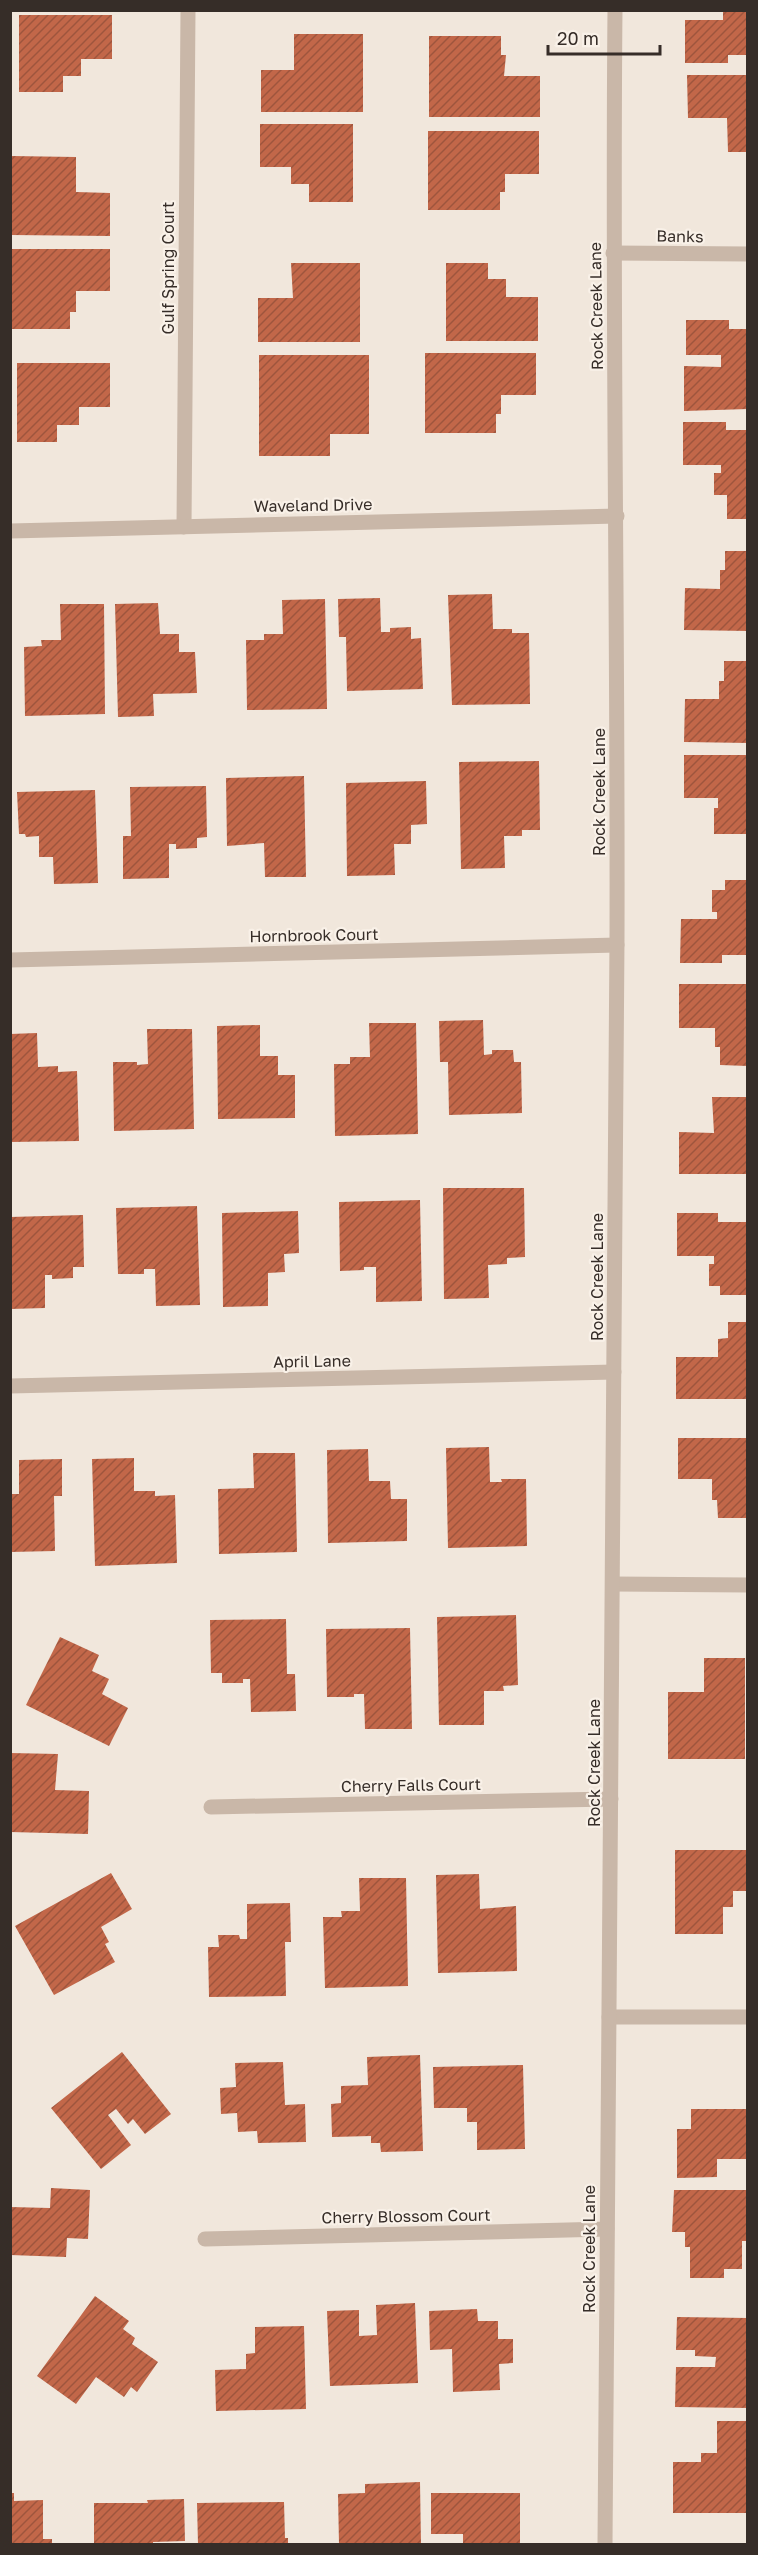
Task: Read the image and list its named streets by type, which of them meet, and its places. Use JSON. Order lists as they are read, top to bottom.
{
  "streets": {
    "street": [
      "Banks",
      "Gulf Spring Court",
      "Rock Creek Lane",
      "Waveland Drive",
      "Hornbrook Court",
      "April Lane",
      "Cherry Falls Court",
      "Cherry Blossom Court"
    ]
  },
  "crossings": [
    ["Banks", "Rock Creek Lane"],
    ["Gulf Spring Court", "Waveland Drive"],
    ["Rock Creek Lane", "Waveland Drive"],
    ["Rock Creek Lane", "Hornbrook Court"],
    ["Rock Creek Lane", "April Lane"],
    ["Rock Creek Lane", "Cherry Falls Court"],
    ["Rock Creek Lane", "Cherry Blossom Court"]
  ],
  "scale_bar": "20 m"
}
